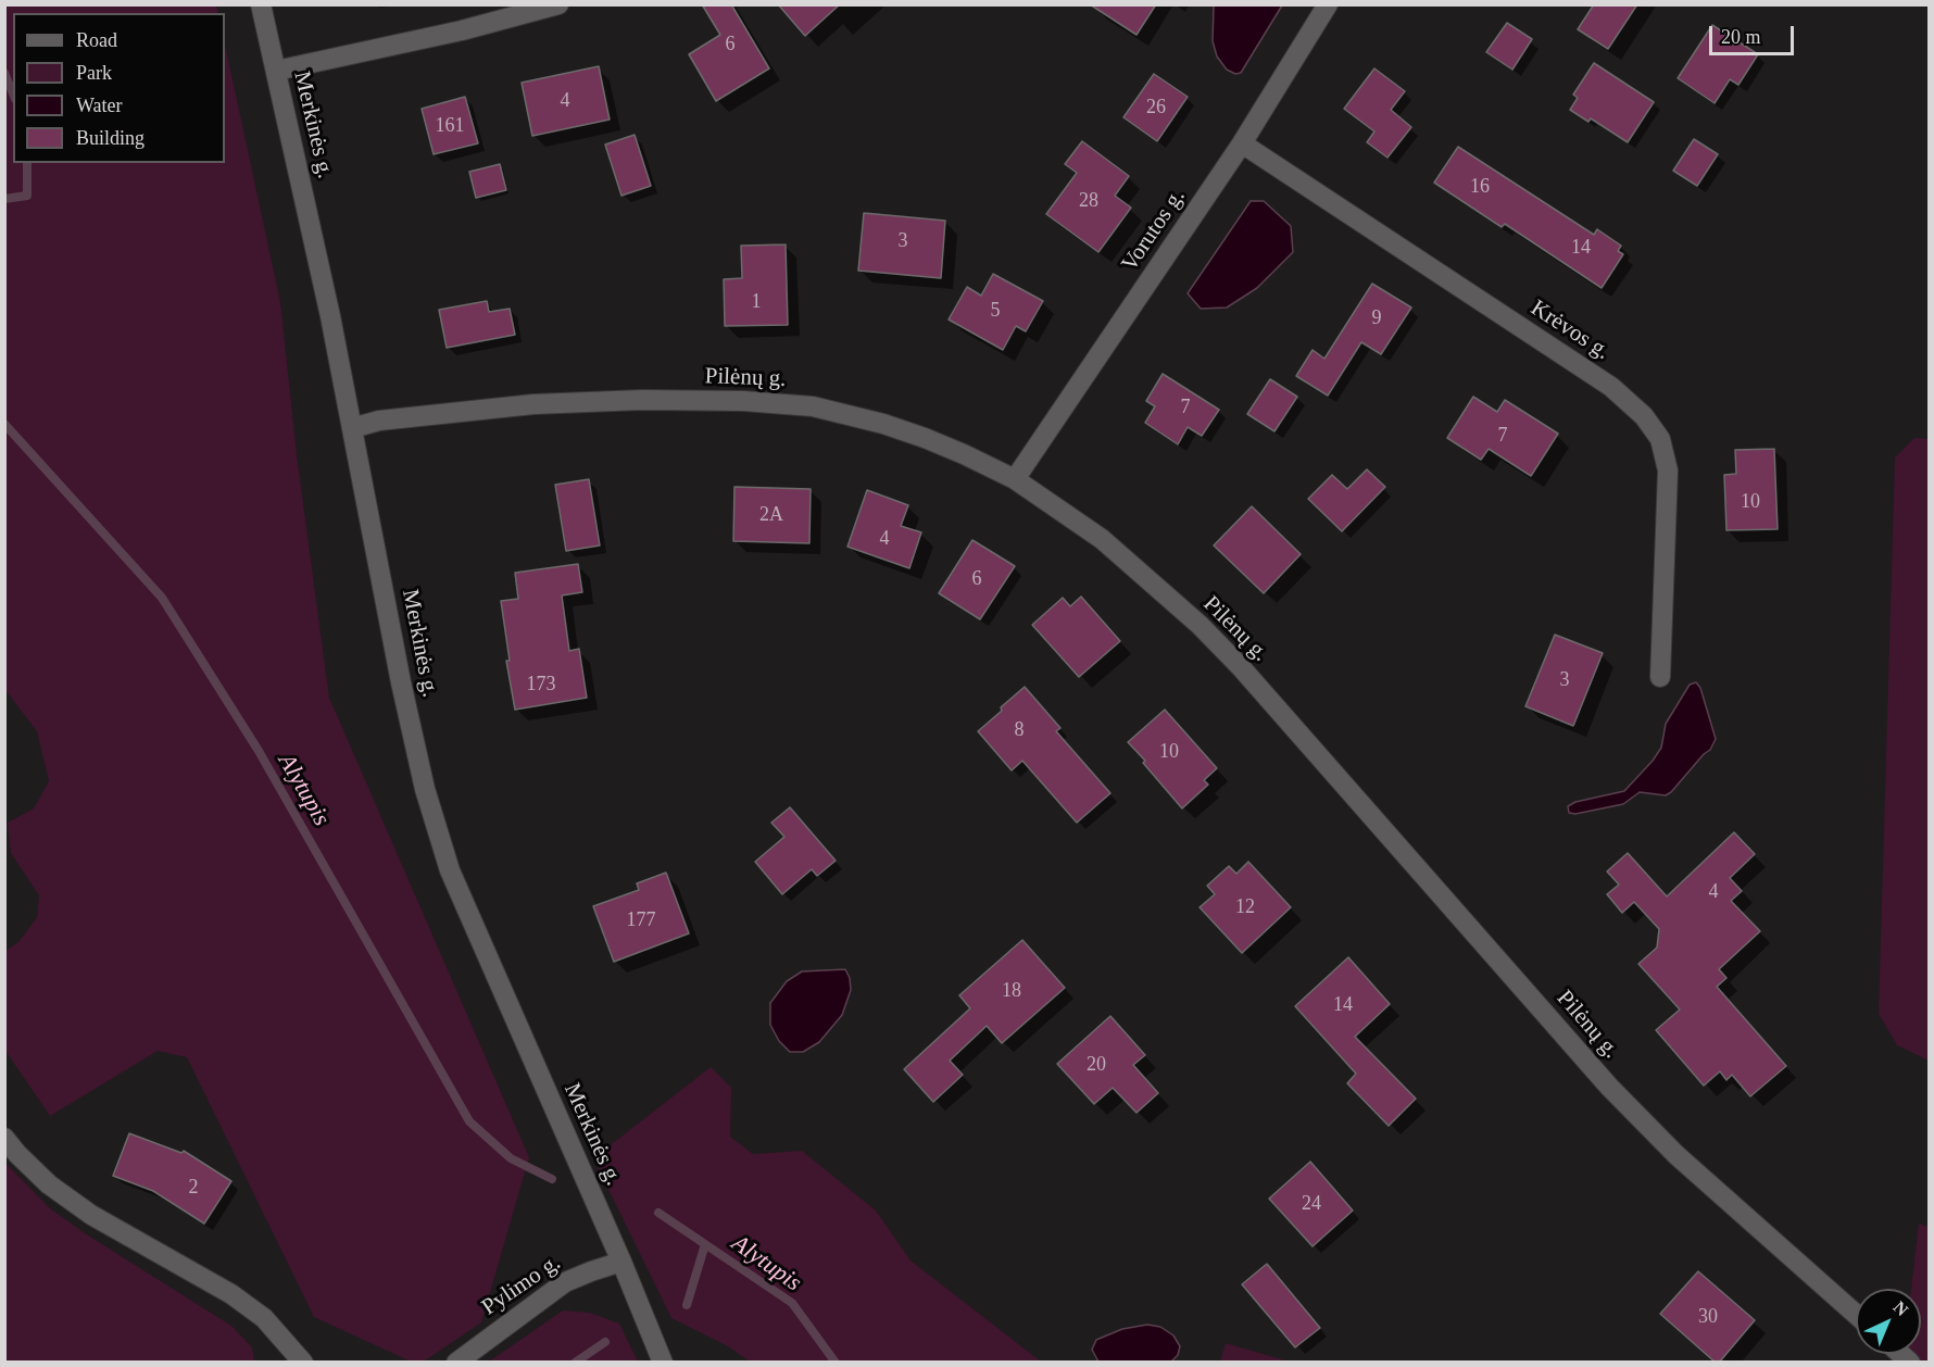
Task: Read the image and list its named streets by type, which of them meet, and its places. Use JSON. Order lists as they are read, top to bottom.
{
  "streets": {
    "street": [
      "Merkinės g.",
      "Vorutos g.",
      "Krėvos g.",
      "Pilėnų g.",
      "Pylimo g."
    ]
  },
  "crossings": [
    ["Merkinės g.", "Pilėnų g."],
    ["Merkinės g.", "Pylimo g."],
    ["Vorutos g.", "Krėvos g."],
    ["Vorutos g.", "Pilėnų g."]
  ],
  "water": ["Alytupis"],
  "house_numbers": [
    "6",
    "4",
    "26",
    "161",
    "16",
    "28",
    "3",
    "14",
    "1",
    "5",
    "9",
    "7",
    "7",
    "10",
    "2A",
    "4",
    "6",
    "3",
    "173",
    "8",
    "10",
    "4",
    "12",
    "177",
    "18",
    "14",
    "20",
    "2",
    "24",
    "30"
  ],
  "legend": [
    "Road",
    "Park",
    "Water",
    "Building"
  ],
  "scale_bar": "20 m",
  "north": "top right"
}
